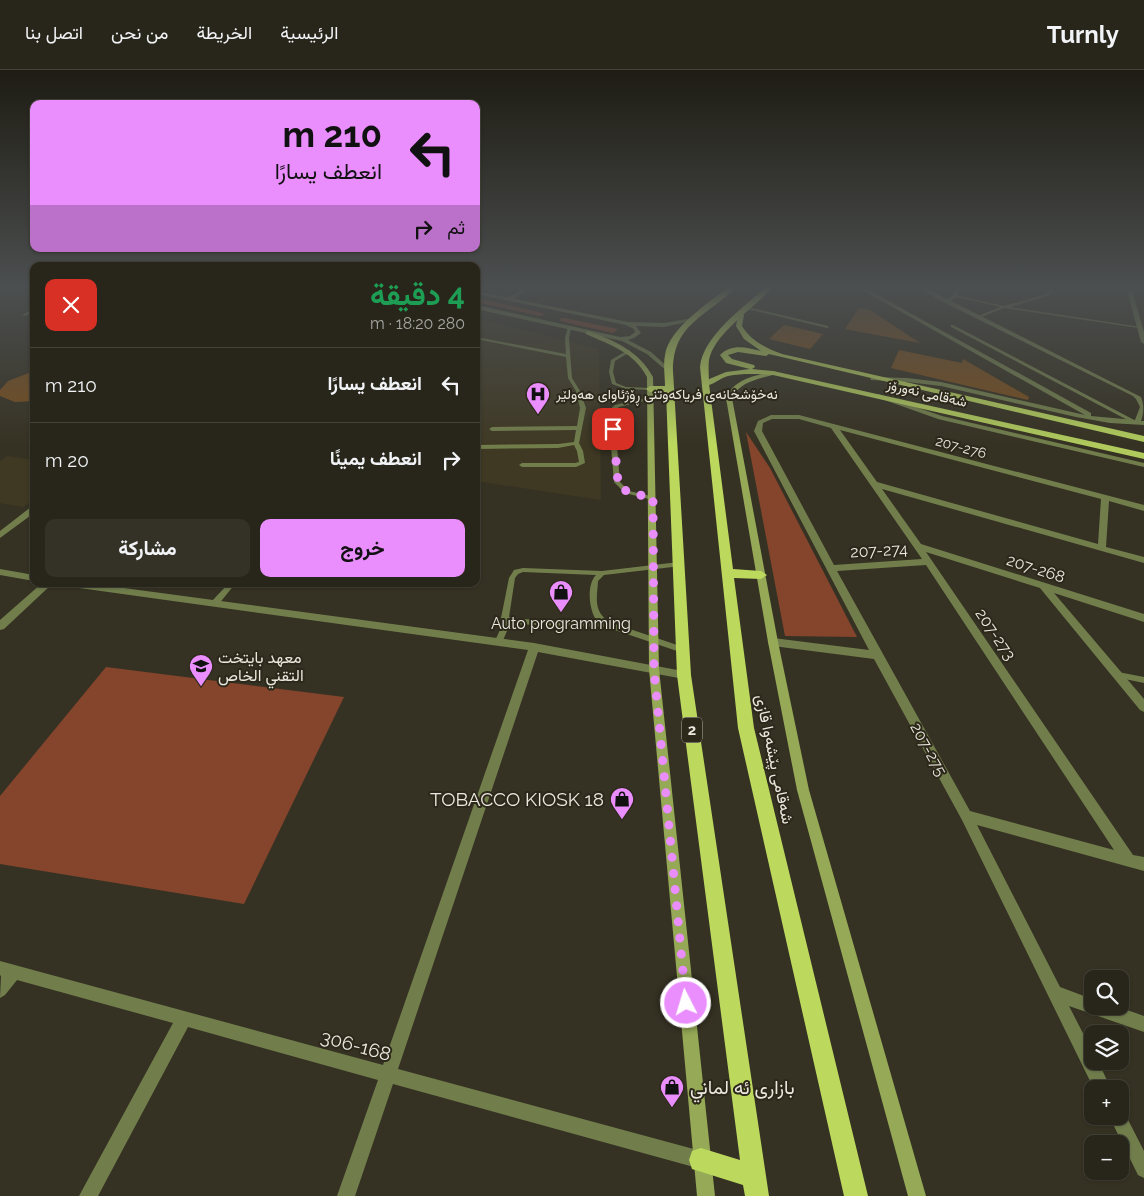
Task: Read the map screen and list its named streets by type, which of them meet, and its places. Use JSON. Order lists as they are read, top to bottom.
{
  "streets": {
    "highway": ["2", "شەقامی پێشەوا قازی"],
    "main road": ["شەقامی نەورۆز"],
    "street": [
      "207-276",
      "207-274",
      "207-268",
      "207-273",
      "207-275",
      "306-168"
    ]
  },
  "crossings": [
    ["شەقامی نەورۆز", "شەقامی پێشەوا قازی"],
    ["207-276", "207-273"],
    ["207-276", "207-275"],
    ["207-274", "207-273"],
    ["207-274", "207-275"],
    ["207-268", "207-273"]
  ],
  "places": {
    "hospital": ["نەخۆشخانەی فریاکەوتنی ڕۆژئاوای هەولێر"],
    "shop": ["Auto programming", "TOBACCO KIOSK 18", "بازارى ئه لماني"],
    "school or university": ["معهد بايتخت التقني الخاص"]
  },
  "page": {
    "header": "Turnly",
    "nav": [
      "الرئيسية",
      "الخريطة",
      "من نحن",
      "اتصل بنا"
    ],
    "turn": ["210 m", "انعطف يسارًا"],
    "then": "ثم",
    "heading": ["4 دقيقة", "280 m · 18:20"],
    "list": [
      {
        "name": "انعطف يسارًا",
        "value": "210 m"
      },
      {
        "name": "انعطف يمينًا",
        "value": "20 m"
      }
    ],
    "buttons": ["خروج", "مشاركة"],
    "map_buttons": ["+", "−"]
  }
}
